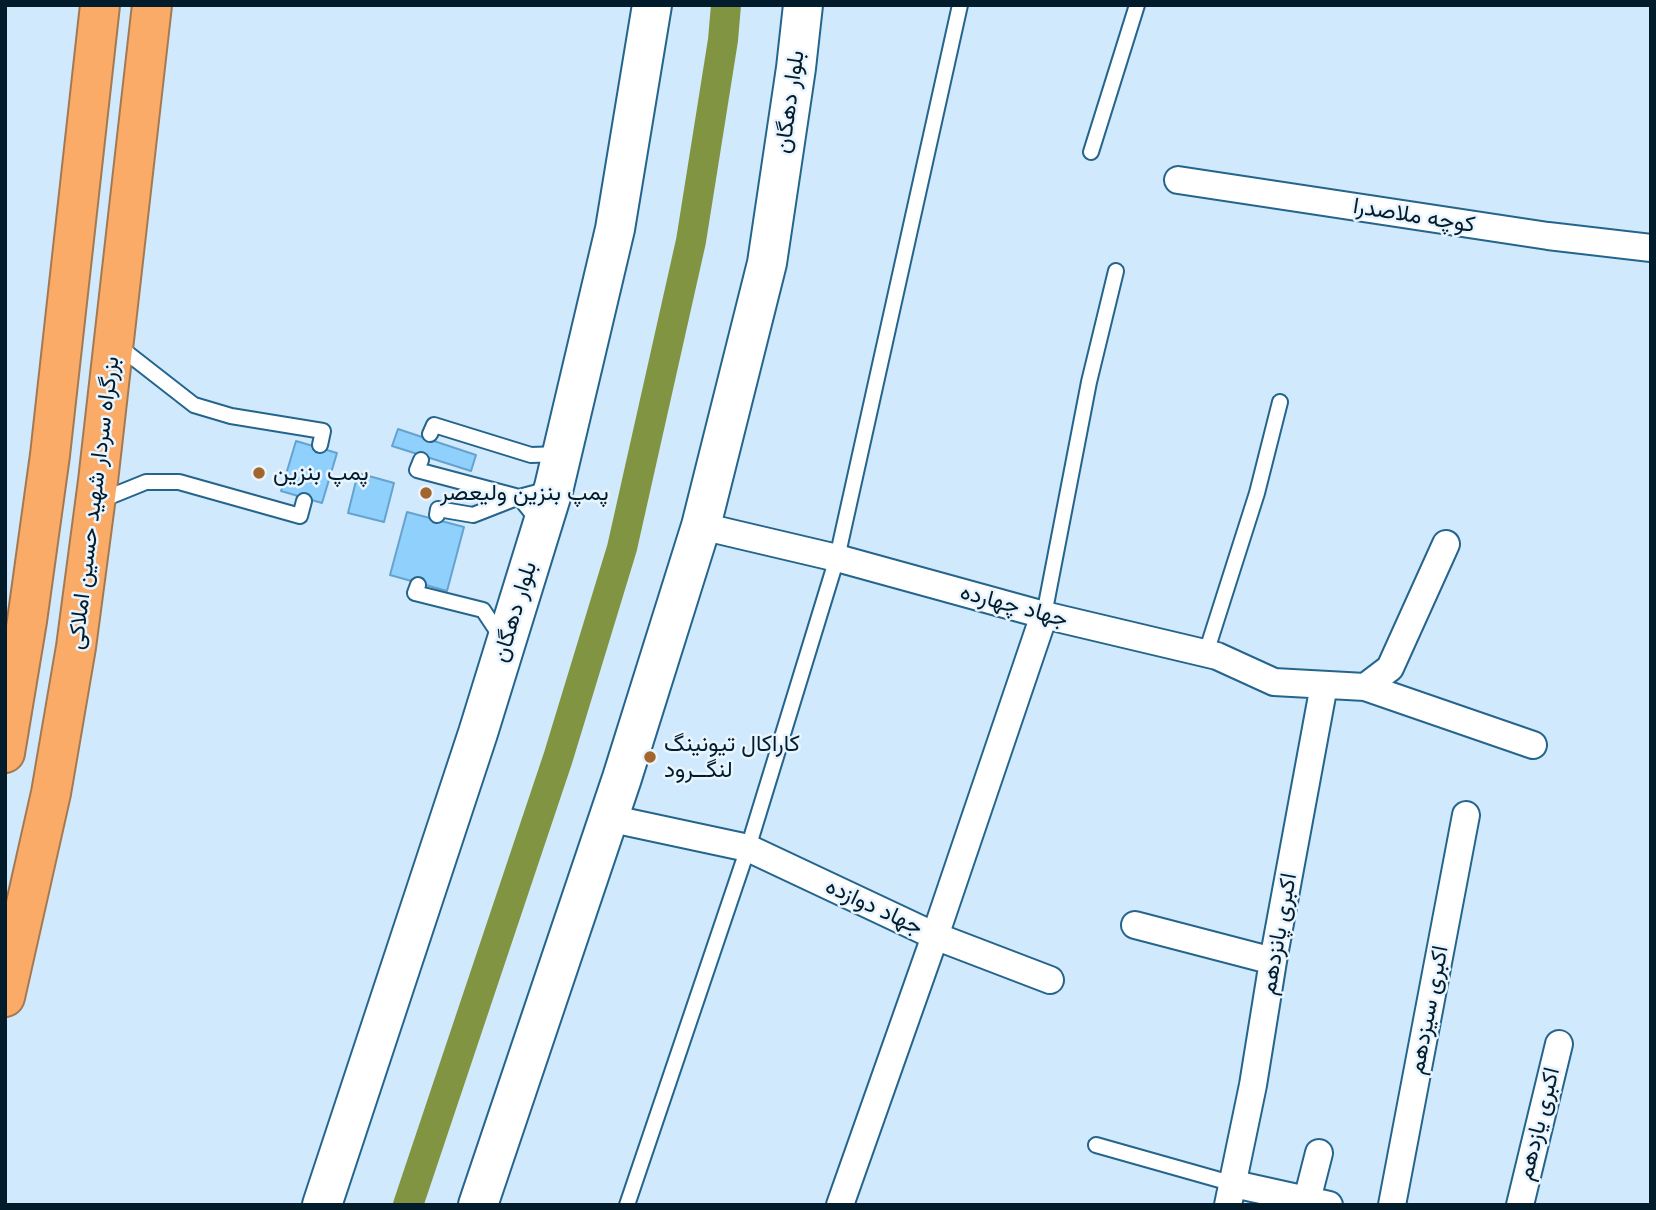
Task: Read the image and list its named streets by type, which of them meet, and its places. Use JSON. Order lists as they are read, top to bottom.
{
  "streets": {
    "highway": ["بزرگراه سردار شهید حسین املاکی"],
    "main road": ["بلوار دهگان"],
    "street": [
      "کوچه ملاصدرا",
      "جهاد چهارده",
      "جهاد دوازده",
      "اکبری پانزدهم",
      "اکبری سیزدهم",
      "اکبری یازدهم"
    ]
  },
  "crossings": [
    ["بلوار دهگان", "جهاد چهارده"],
    ["بلوار دهگان", "جهاد دوازده"],
    ["جهاد چهارده", "جهاد دوازده"],
    ["جهاد چهارده", "اکبری پانزدهم"]
  ],
  "places": ["پمپ بنزین", "پمپ بنزین ولیعصر", "کاراکال تیونینگ لنگــرود"]
}
